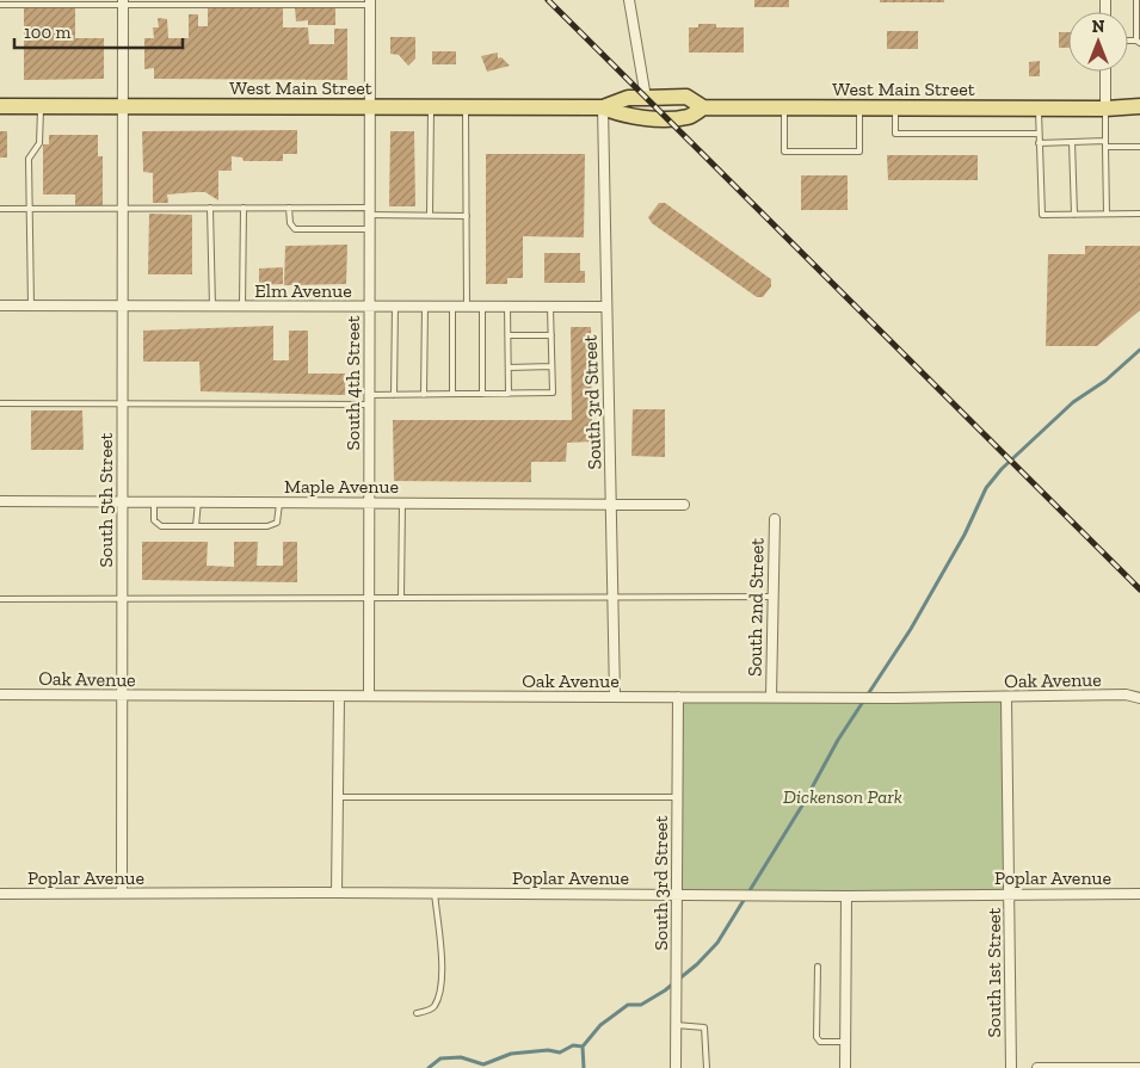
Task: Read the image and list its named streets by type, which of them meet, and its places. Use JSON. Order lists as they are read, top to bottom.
{
  "streets": {
    "main road": ["West Main Street"],
    "street": [
      "Elm Avenue",
      "South 4th Street",
      "South 3rd Street",
      "Maple Avenue",
      "South 5th Street",
      "South 2nd Street",
      "Oak Avenue",
      "Poplar Avenue",
      "South 1st Street"
    ]
  },
  "crossings": [
    ["West Main Street", "South 4th Street"],
    ["West Main Street", "South 3rd Street"],
    ["West Main Street", "South 5th Street"],
    ["Elm Avenue", "South 4th Street"],
    ["Elm Avenue", "South 3rd Street"],
    ["Elm Avenue", "South 5th Street"],
    ["South 4th Street", "Maple Avenue"],
    ["South 4th Street", "Oak Avenue"],
    ["South 3rd Street", "Maple Avenue"],
    ["South 3rd Street", "Oak Avenue"],
    ["South 3rd Street", "Poplar Avenue"],
    ["Maple Avenue", "South 5th Street"],
    ["South 5th Street", "Oak Avenue"],
    ["South 5th Street", "Poplar Avenue"],
    ["South 2nd Street", "Oak Avenue"],
    ["Oak Avenue", "South 1st Street"],
    ["Poplar Avenue", "South 1st Street"]
  ],
  "parks": ["Dickenson Park"],
  "scale_bar": "100 m",
  "north": "top"
}
